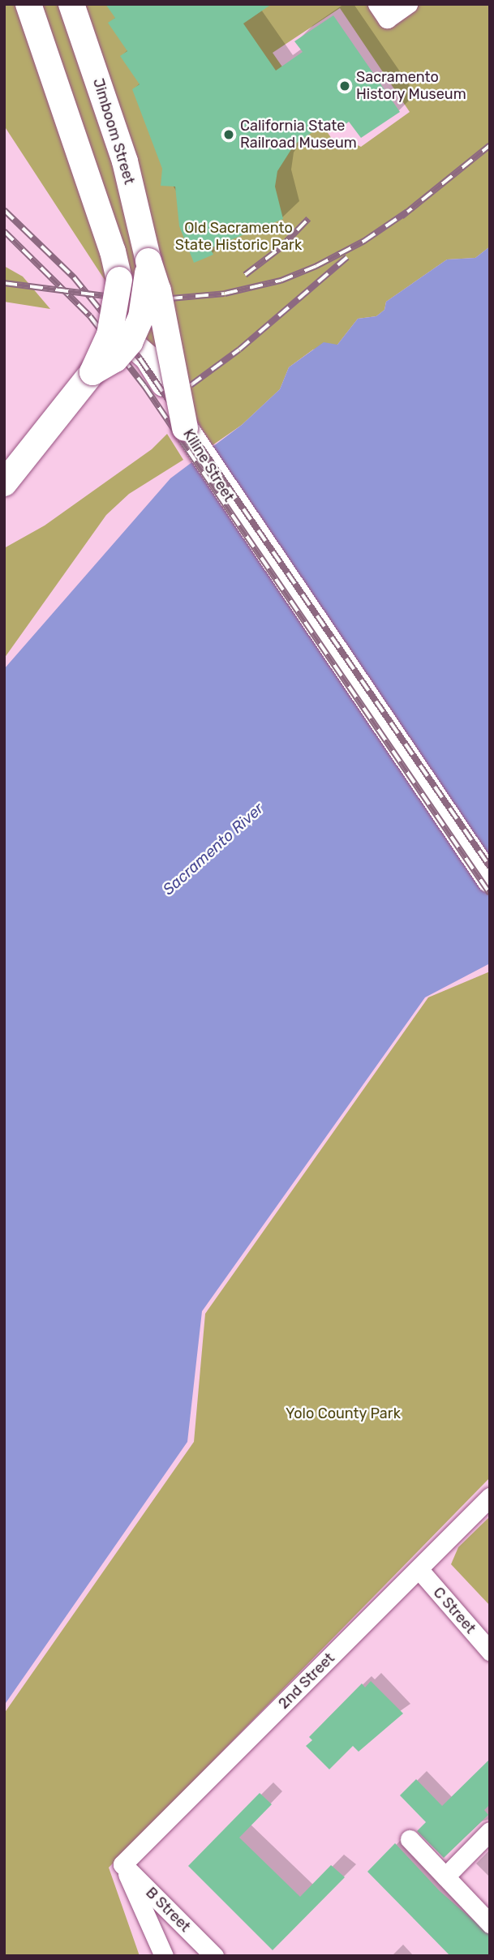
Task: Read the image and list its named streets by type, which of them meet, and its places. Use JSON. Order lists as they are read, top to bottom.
{
  "streets": {
    "main road": ["Jimboom Street", "Kiline Street"],
    "street": ["C Street", "2nd Street", "B Street"]
  },
  "crossings": [
    ["C Street", "2nd Street"],
    ["2nd Street", "B Street"]
  ],
  "water": ["Sacramento River"],
  "parks": ["Old Sacramento State Historic Park", "Yolo County Park"],
  "places": ["Sacramento History Museum", "California State Railroad Museum"]
}
